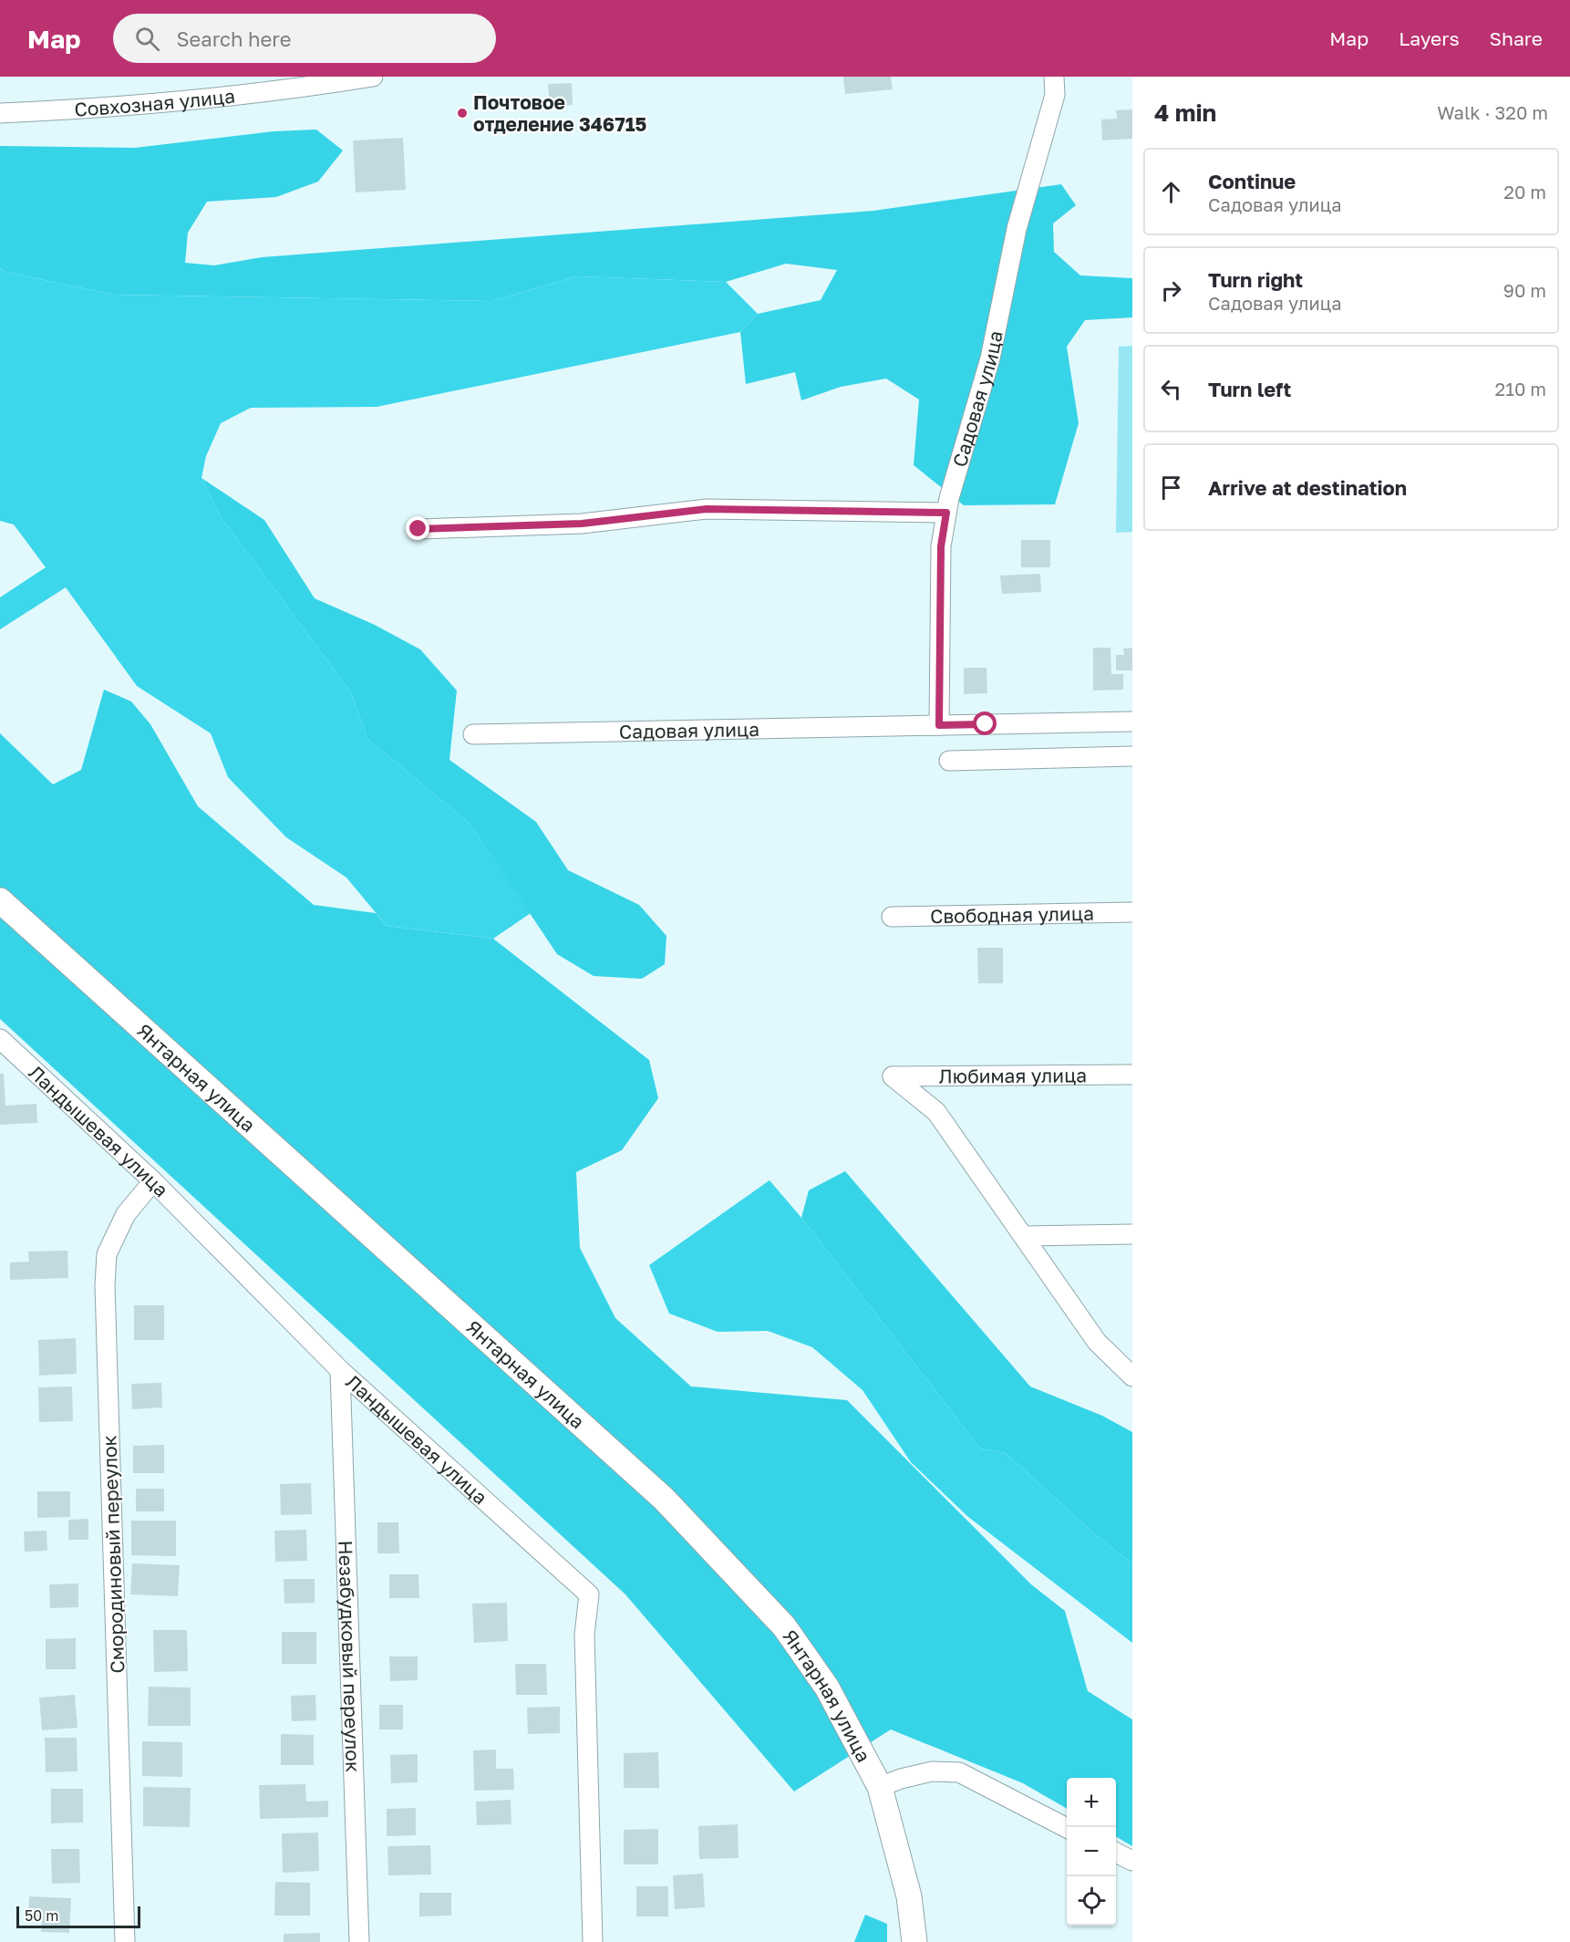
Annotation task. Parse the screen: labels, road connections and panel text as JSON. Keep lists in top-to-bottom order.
{
  "streets": {
    "street": [
      "Совхозная улица",
      "Садовая улица",
      "Свободная улица",
      "Любимая улица",
      "Янтарная улица",
      "Ландышевая улица",
      "Смородиновый переулок",
      "Незабудковый переулок"
    ]
  },
  "crossings": [
    ["Ландышевая улица", "Смородиновый переулок"],
    ["Ландышевая улица", "Незабудковый переулок"]
  ],
  "places": ["Почтовое отделение 346715"],
  "scale_bar": "50 m",
  "page": {
    "header": "Map",
    "search": "Search here",
    "nav": ["Map", "Layers", "Share"],
    "heading": ["4 min", "Walk · 320 m"],
    "list": [
      ["Continue", "Садовая улица", "20 m"],
      ["Turn right", "Садовая улица", "90 m"],
      ["Turn left", "210 m"],
      "Arrive at destination"
    ],
    "map_buttons": ["+", "−"],
    "scale": "50 m"
  }
}
